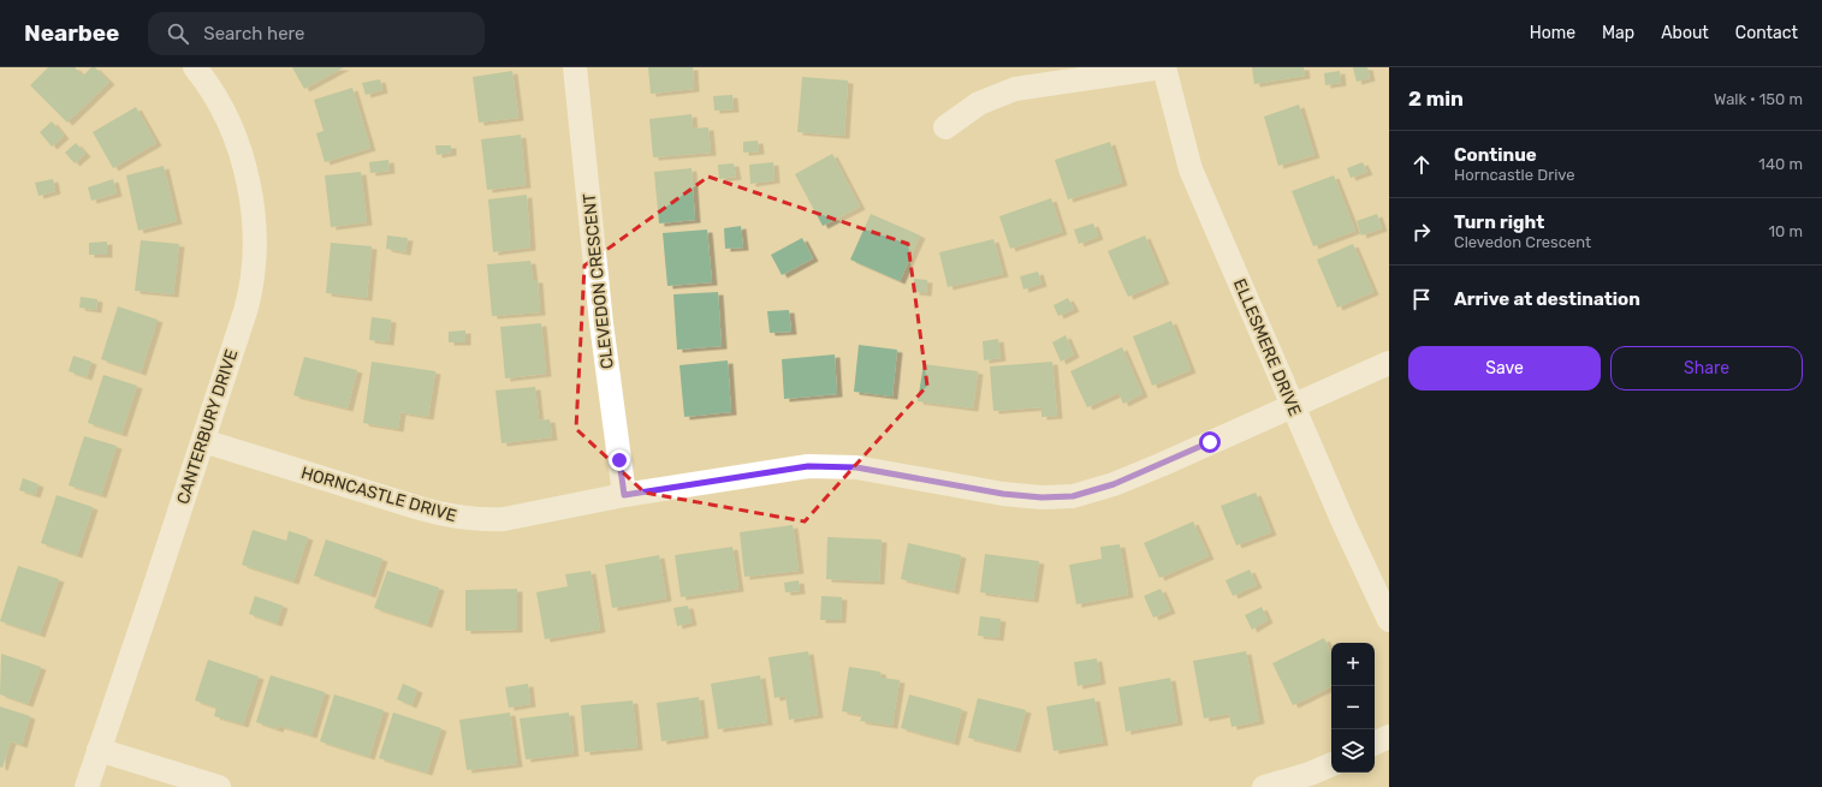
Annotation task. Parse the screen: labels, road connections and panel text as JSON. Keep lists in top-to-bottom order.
{
  "streets": {
    "street": [
      "CLEVEDON CRESCENT",
      "ELLESMERE DRIVE",
      "CANTERBURY DRIVE",
      "HORNCASTLE DRIVE"
    ]
  },
  "crossings": [
    ["CLEVEDON CRESCENT", "HORNCASTLE DRIVE"],
    ["ELLESMERE DRIVE", "HORNCASTLE DRIVE"],
    ["CANTERBURY DRIVE", "HORNCASTLE DRIVE"]
  ],
  "page": {
    "header": "Nearbee",
    "search": "Search here",
    "nav": [
      "Home",
      "Map",
      "About",
      "Contact"
    ],
    "heading": ["2 min", "Walk · 150 m"],
    "list": [
      ["Continue", "Horncastle Drive", "140 m"],
      ["Turn right", "Clevedon Crescent", "10 m"],
      "Arrive at destination"
    ],
    "buttons": ["Save", "Share"],
    "map_buttons": ["+", "−"]
  }
}
